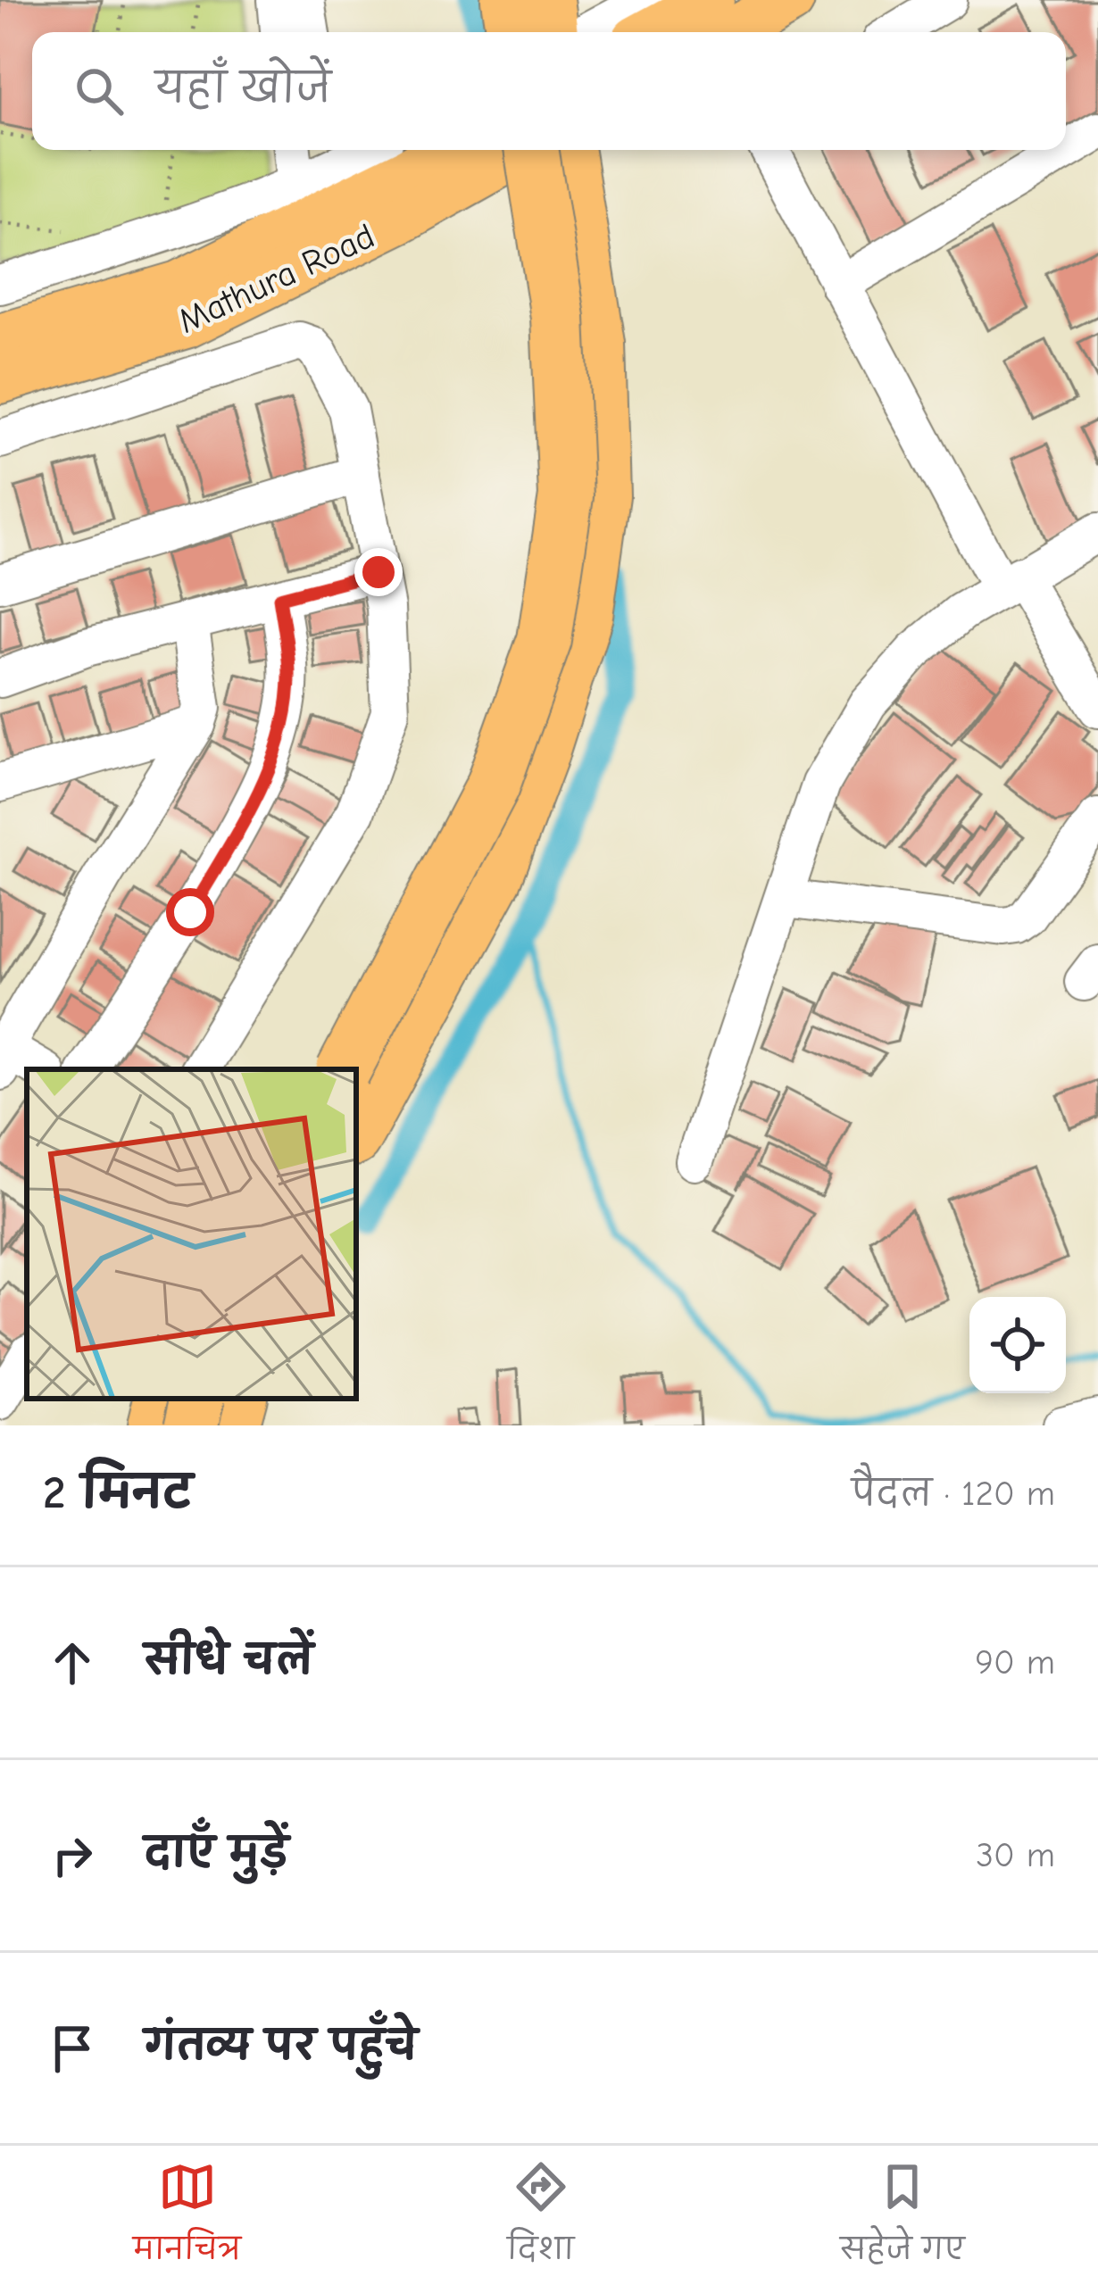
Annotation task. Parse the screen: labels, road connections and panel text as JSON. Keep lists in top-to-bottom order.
{
  "streets": {
    "main road": ["Mathura Road"]
  },
  "page": {
    "search": "यहाँ खोजें",
    "heading": ["2 मिनट", "पैदल · 120 m"],
    "list": [
      ["सीधे चलें", "90 m"],
      ["दाएँ मुड़ें", "30 m"],
      "गंतव्य पर पहुँचे"
    ],
    "nav": ["मानचित्र", "दिशा", "सहेजे गए"]
  }
}
